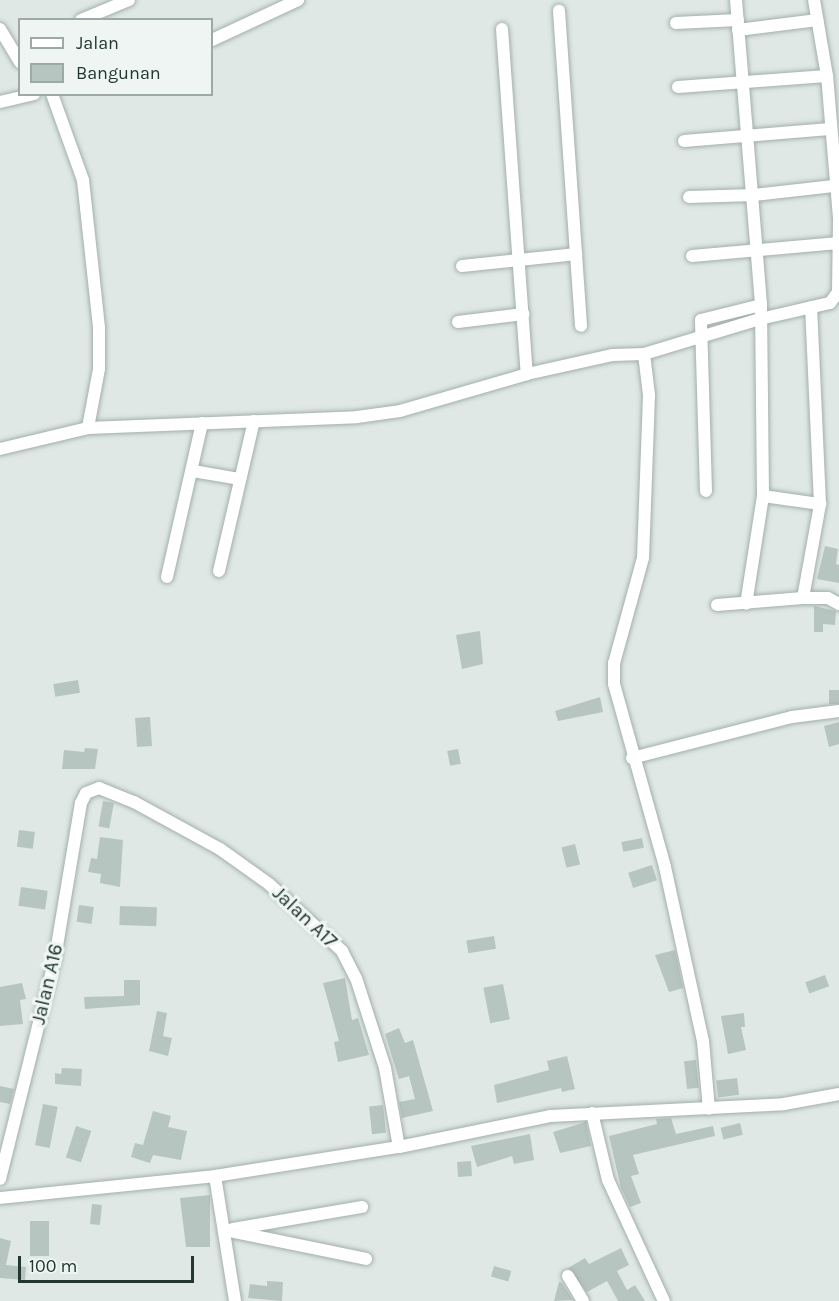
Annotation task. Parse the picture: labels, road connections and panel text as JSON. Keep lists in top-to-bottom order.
{
  "streets": {
    "street": ["Jalan A17", "Jalan A16"]
  },
  "crossings": [
    ["Jalan A17", "Jalan A16"]
  ],
  "legend": ["Jalan", "Bangunan"],
  "scale_bar": "100 m"
}
